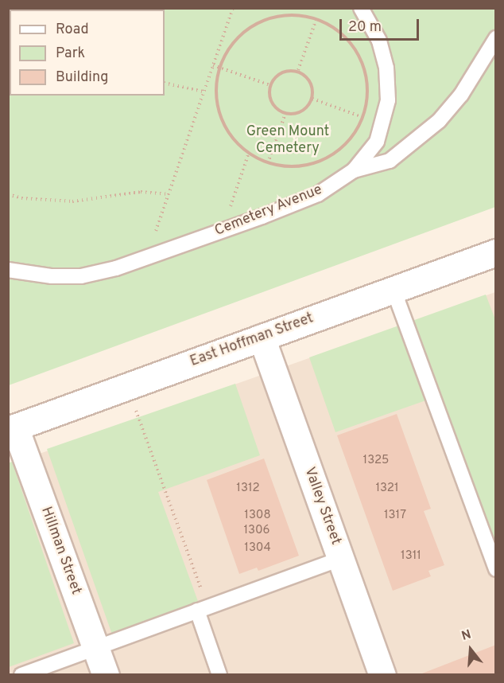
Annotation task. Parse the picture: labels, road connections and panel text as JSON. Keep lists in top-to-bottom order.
{
  "streets": {
    "street": ["East Hoffman Street", "Valley Street", "Hillman Street"],
    "lane": ["Cemetery Avenue"]
  },
  "crossings": [
    ["East Hoffman Street", "Valley Street"],
    ["East Hoffman Street", "Hillman Street"]
  ],
  "parks": ["Green Mount Cemetery"],
  "house_numbers": [
    "1325",
    "1312",
    "1321",
    "1308",
    "1317",
    "1306",
    "1304",
    "1311"
  ],
  "legend": ["Road", "Park", "Building"],
  "scale_bar": "20 m",
  "north": "top"
}
